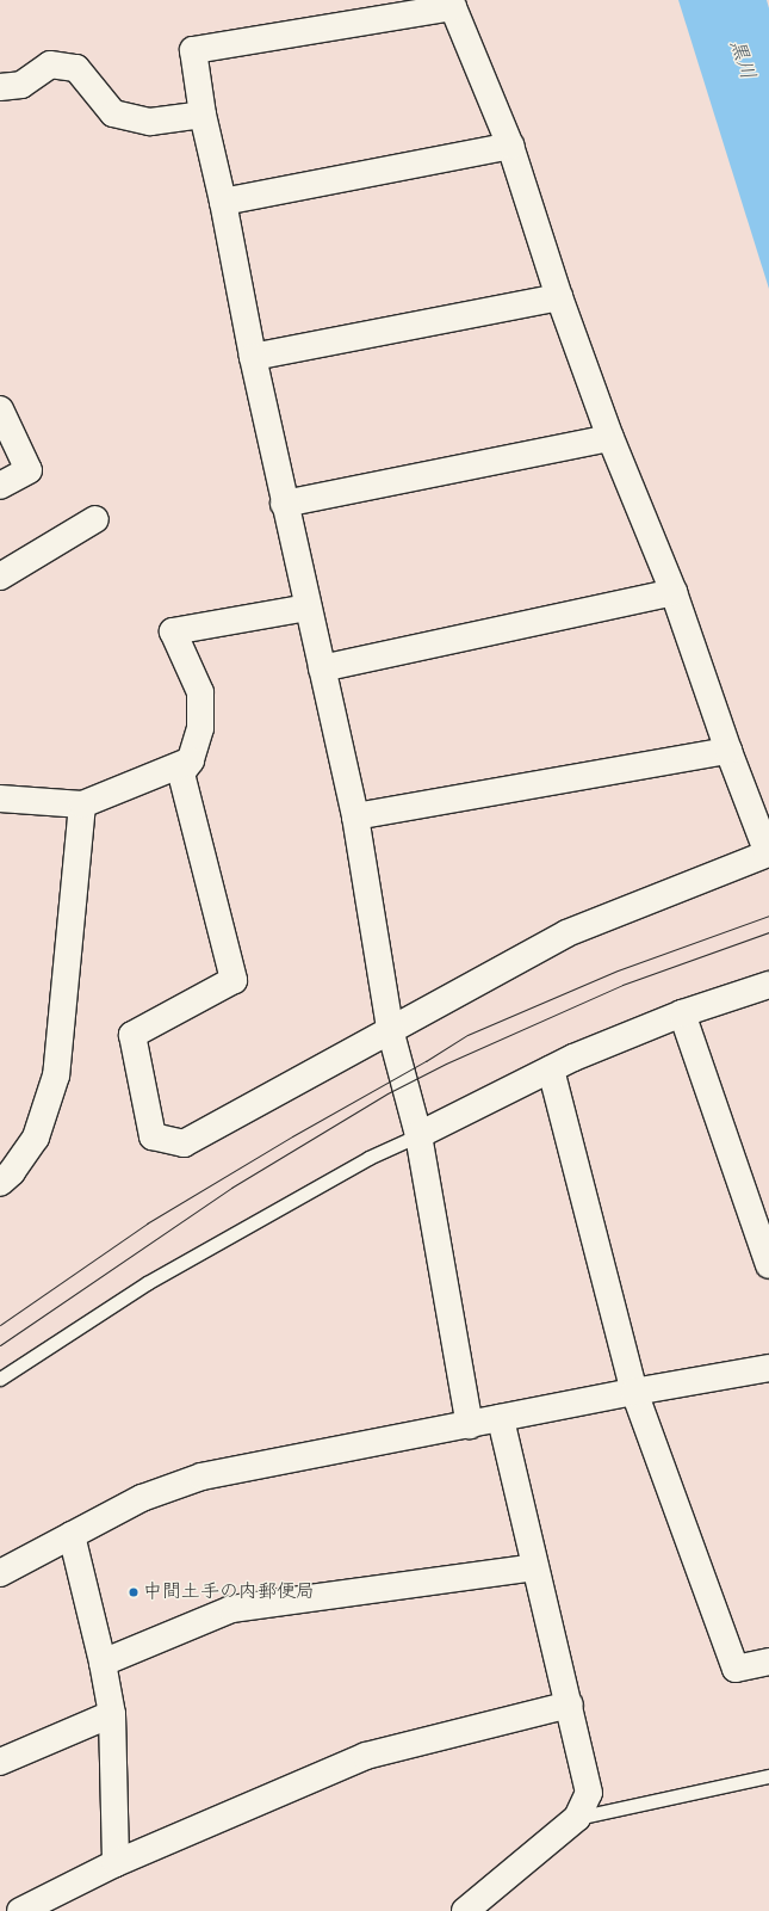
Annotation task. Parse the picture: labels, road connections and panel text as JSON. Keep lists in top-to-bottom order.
{
  "water": ["黒川"],
  "places": ["中間土手の内郵便局"]
}
